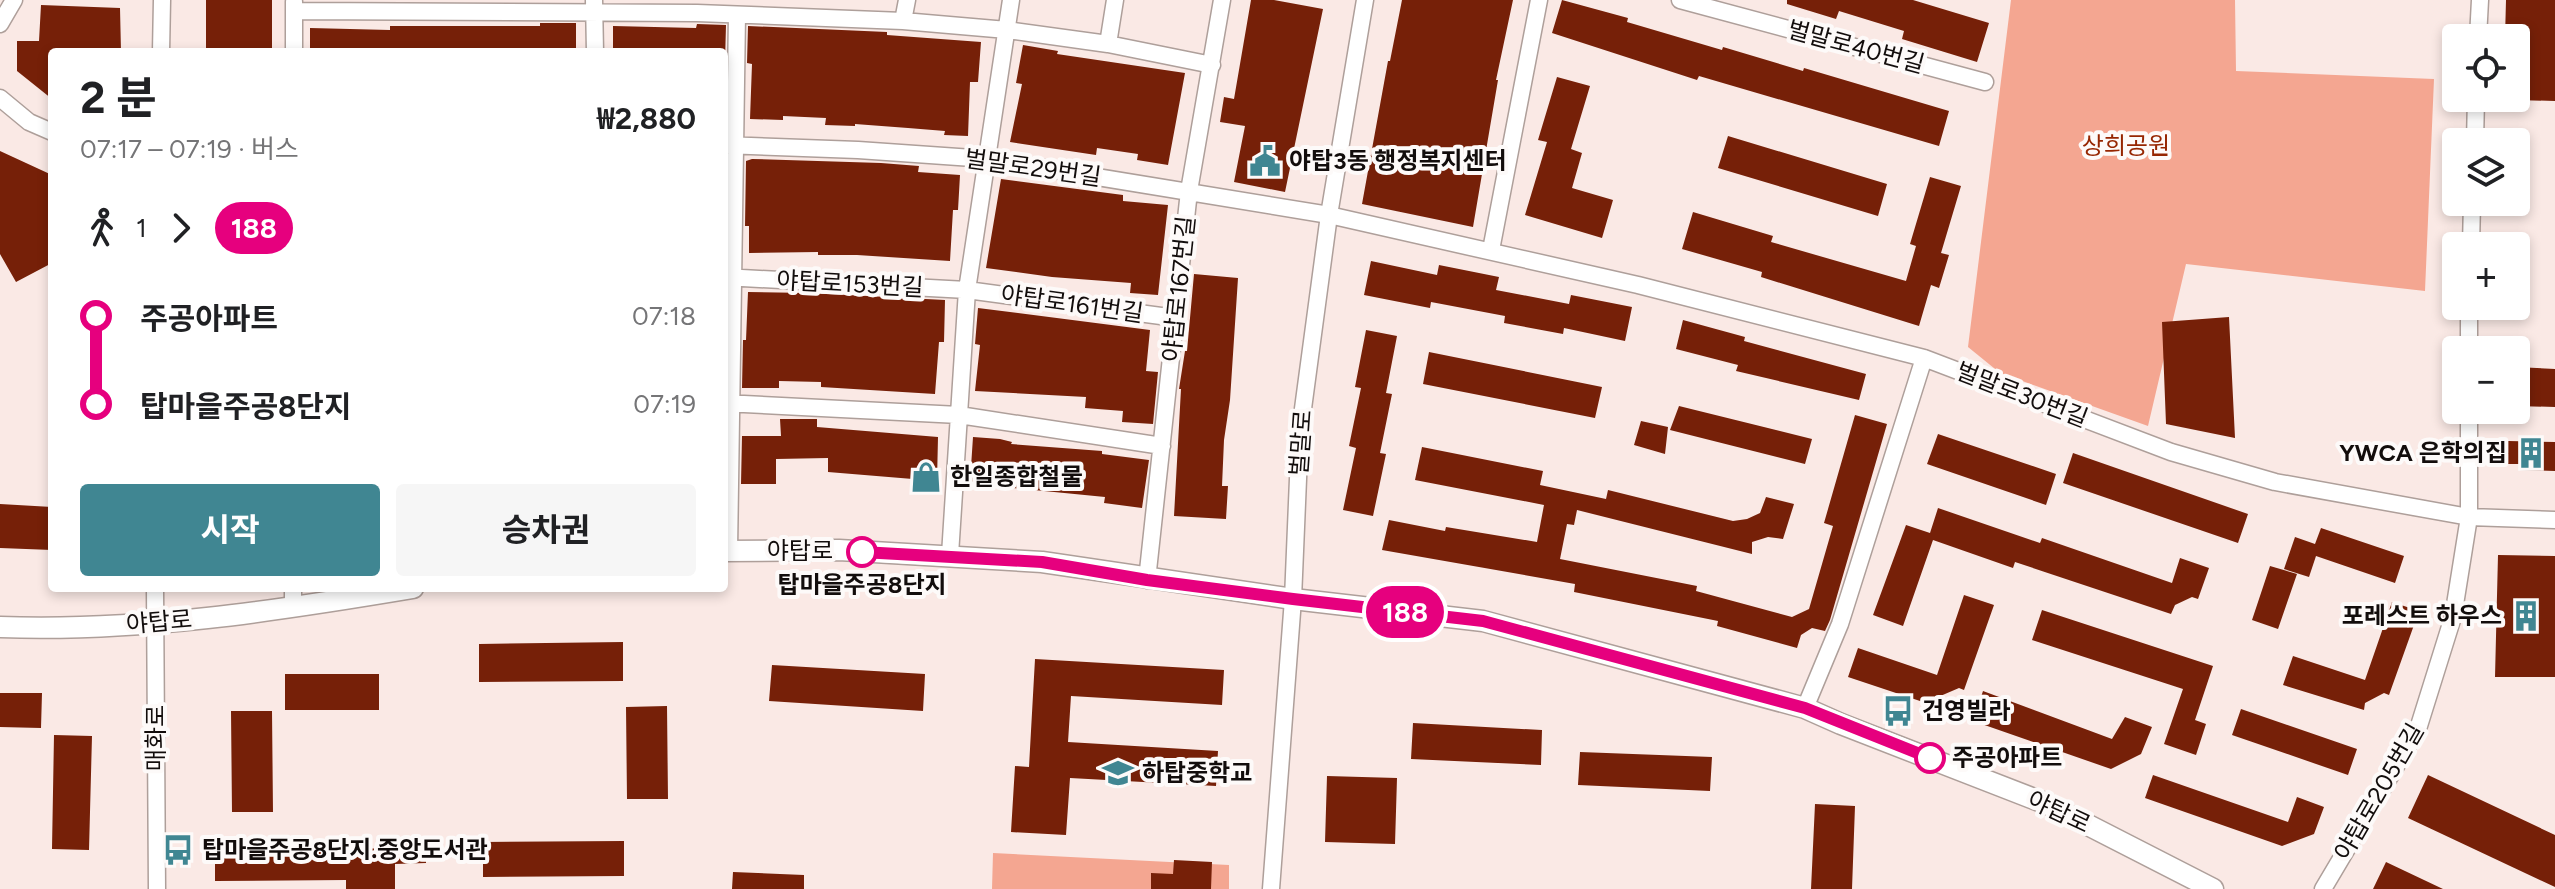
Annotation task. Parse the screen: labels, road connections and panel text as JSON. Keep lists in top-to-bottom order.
{
  "streets": {
    "street": [
      "벌말로40번길",
      "벌말로29번길",
      "야탑로153번길",
      "야탑로167번길",
      "야탑로161번길",
      "벌말로30번길",
      "벌말로",
      "야탑로",
      "매화로",
      "야탑로205번길"
    ]
  },
  "crossings": [
    ["벌말로29번길", "야탑로167번길"],
    ["벌말로29번길", "야탑로161번길"],
    ["벌말로29번길", "벌말로30번길"],
    ["벌말로29번길", "벌말로"],
    ["야탑로153번길", "야탑로161번길"],
    ["야탑로167번길", "야탑로161번길"],
    ["야탑로167번길", "야탑로"],
    ["야탑로161번길", "야탑로"],
    ["벌말로30번길", "벌말로"],
    ["벌말로30번길", "야탑로205번길"],
    ["벌말로", "야탑로"],
    ["야탑로", "매화로"]
  ],
  "parks": ["상희공원"],
  "places": {
    "public building": ["야탑3동 행정복지센터"],
    "building": ["YWCA 은학의집", "포레스트 하우스"],
    "shop": ["한일종합철물"],
    "other": ["탑마을주공8단지", "주공아파트"],
    "bus stop": ["건영빌라", "탑마을주공8단지.중앙도서관"],
    "school or university": ["하탑중학교"]
  },
  "lines": ["bus line 188"],
  "page": {
    "on_map": "188",
    "map_buttons": ["+", "−"],
    "heading": ["2 분", "07:17 – 07:19 · 버스", "₩2,880"],
    "legs": ["1", "188"],
    "list": [
      {
        "name": "주공아파트",
        "value": "07:18"
      },
      {
        "name": "탑마을주공8단지",
        "value": "07:19"
      }
    ],
    "buttons": ["시작", "승차권"]
  }
}
